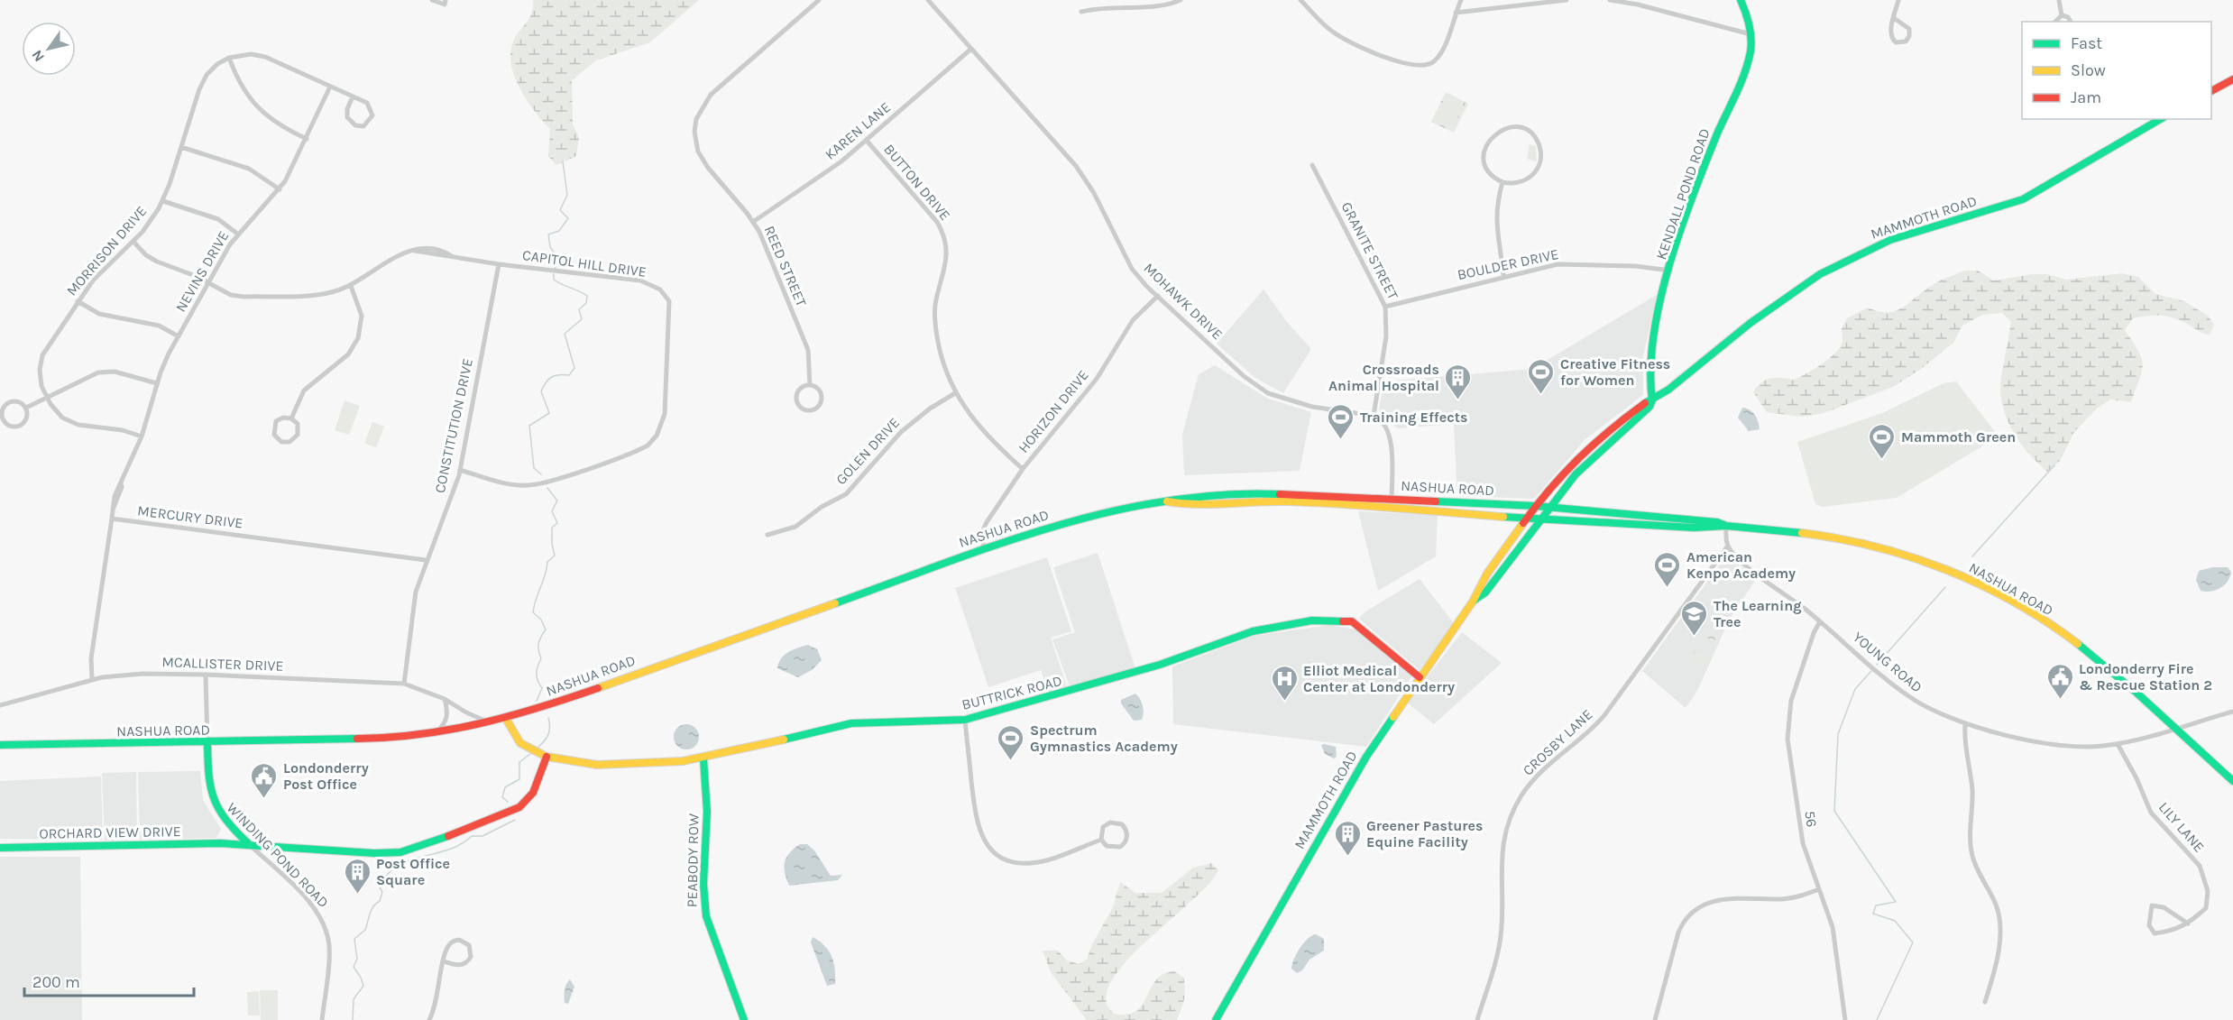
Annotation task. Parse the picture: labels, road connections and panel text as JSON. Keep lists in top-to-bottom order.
{
  "streets": {
    "main road": [
      "KENDALL POND ROAD",
      "MAMMOTH ROAD",
      "NASHUA ROAD",
      "BUTTRICK ROAD",
      "ORCHARD VIEW DRIVE",
      "WINDING POND ROAD",
      "PEABODY ROW"
    ],
    "street": [
      "KAREN LANE",
      "BUTTON DRIVE",
      "MORRISON DRIVE",
      "GRANITE STREET",
      "CAPITOL HILL DRIVE",
      "BOULDER DRIVE",
      "REED STREET",
      "NEVINS DRIVE",
      "MOHAWK DRIVE",
      "HORIZON DRIVE",
      "CONSTITUTION DRIVE",
      "GOLEN DRIVE",
      "MERCURY DRIVE",
      "YOUNG ROAD",
      "MCALLISTER DRIVE",
      "CROSBY LANE",
      "56",
      "LILY LANE"
    ]
  },
  "crossings": [
    ["KAREN LANE", "BUTTON DRIVE"],
    ["KAREN LANE", "REED STREET"],
    ["KAREN LANE", "MOHAWK DRIVE"],
    ["BUTTON DRIVE", "HORIZON DRIVE"],
    ["BUTTON DRIVE", "GOLEN DRIVE"],
    ["KENDALL POND ROAD", "MAMMOTH ROAD"],
    ["KENDALL POND ROAD", "BOULDER DRIVE"],
    ["MAMMOTH ROAD", "NASHUA ROAD"],
    ["MAMMOTH ROAD", "BUTTRICK ROAD"],
    ["MORRISON DRIVE", "NEVINS DRIVE"],
    ["GRANITE STREET", "BOULDER DRIVE"],
    ["GRANITE STREET", "MOHAWK DRIVE"],
    ["CAPITOL HILL DRIVE", "CONSTITUTION DRIVE"],
    ["NEVINS DRIVE", "MERCURY DRIVE"],
    ["MOHAWK DRIVE", "HORIZON DRIVE"],
    ["HORIZON DRIVE", "NASHUA ROAD"],
    ["CONSTITUTION DRIVE", "MERCURY DRIVE"],
    ["CONSTITUTION DRIVE", "MCALLISTER DRIVE"],
    ["NASHUA ROAD", "YOUNG ROAD"],
    ["NASHUA ROAD", "MCALLISTER DRIVE"],
    ["NASHUA ROAD", "BUTTRICK ROAD"],
    ["NASHUA ROAD", "WINDING POND ROAD"],
    ["YOUNG ROAD", "CROSBY LANE"],
    ["YOUNG ROAD", "56"],
    ["YOUNG ROAD", "LILY LANE"],
    ["MCALLISTER DRIVE", "WINDING POND ROAD"],
    ["BUTTRICK ROAD", "ORCHARD VIEW DRIVE"],
    ["BUTTRICK ROAD", "PEABODY ROW"],
    ["ORCHARD VIEW DRIVE", "WINDING POND ROAD"]
  ],
  "places": {
    "sports": [
      "Creative Fitness for Women",
      "Training Effects",
      "Mammoth Green",
      "American Kenpo Academy",
      "Spectrum Gymnastics Academy"
    ],
    "building": ["Crossroads Animal Hospital", "Greener Pastures Equine Facility", "Post Office Square"],
    "school or university": ["The Learning Tree"],
    "public building": ["Londonderry Fire & Rescue Station 2", "Londonderry Post Office"],
    "hospital": ["Elliot Medical Center at Londonderry"]
  },
  "legend": ["Fast", "Slow", "Jam"],
  "scale_bar": "200 m",
  "north": "bottom left"
}
